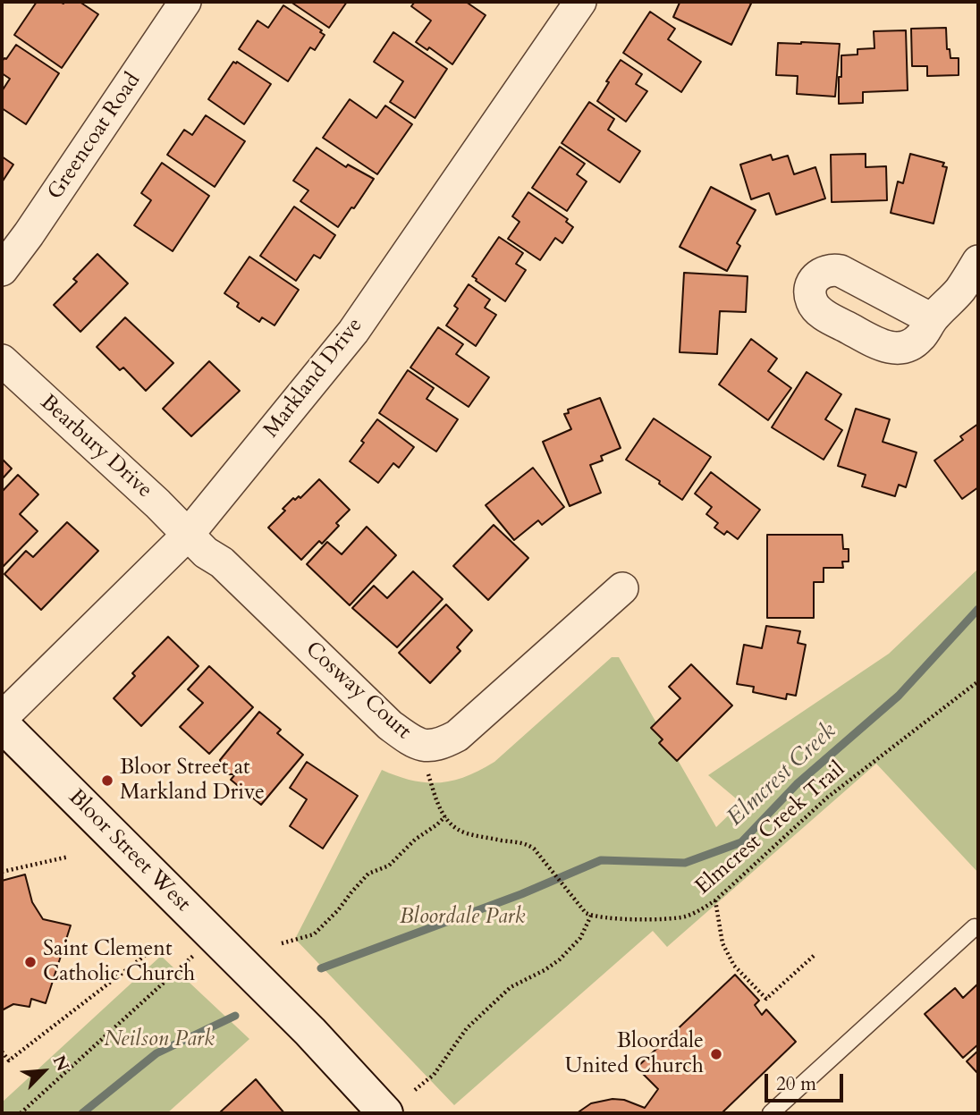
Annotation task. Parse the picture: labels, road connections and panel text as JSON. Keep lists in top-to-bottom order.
{
  "streets": {
    "main road": ["Bloor Street West"],
    "street": [
      "Greencoat Road",
      "Markland Drive",
      "Bearbury Drive",
      "Cosway Court"
    ],
    "path": ["Elmcrest Creek Trail"]
  },
  "crossings": [
    ["Markland Drive", "Bearbury Drive"],
    ["Markland Drive", "Cosway Court"],
    ["Bearbury Drive", "Cosway Court"]
  ],
  "water": ["Elmcrest Creek"],
  "parks": ["Bloordale Park", "Neilson Park"],
  "places": ["Bloor Street at Markland Drive", "Saint Clement Catholic Church", "Bloordale United Church"],
  "scale_bar": "20 m",
  "north": "top right"
}
